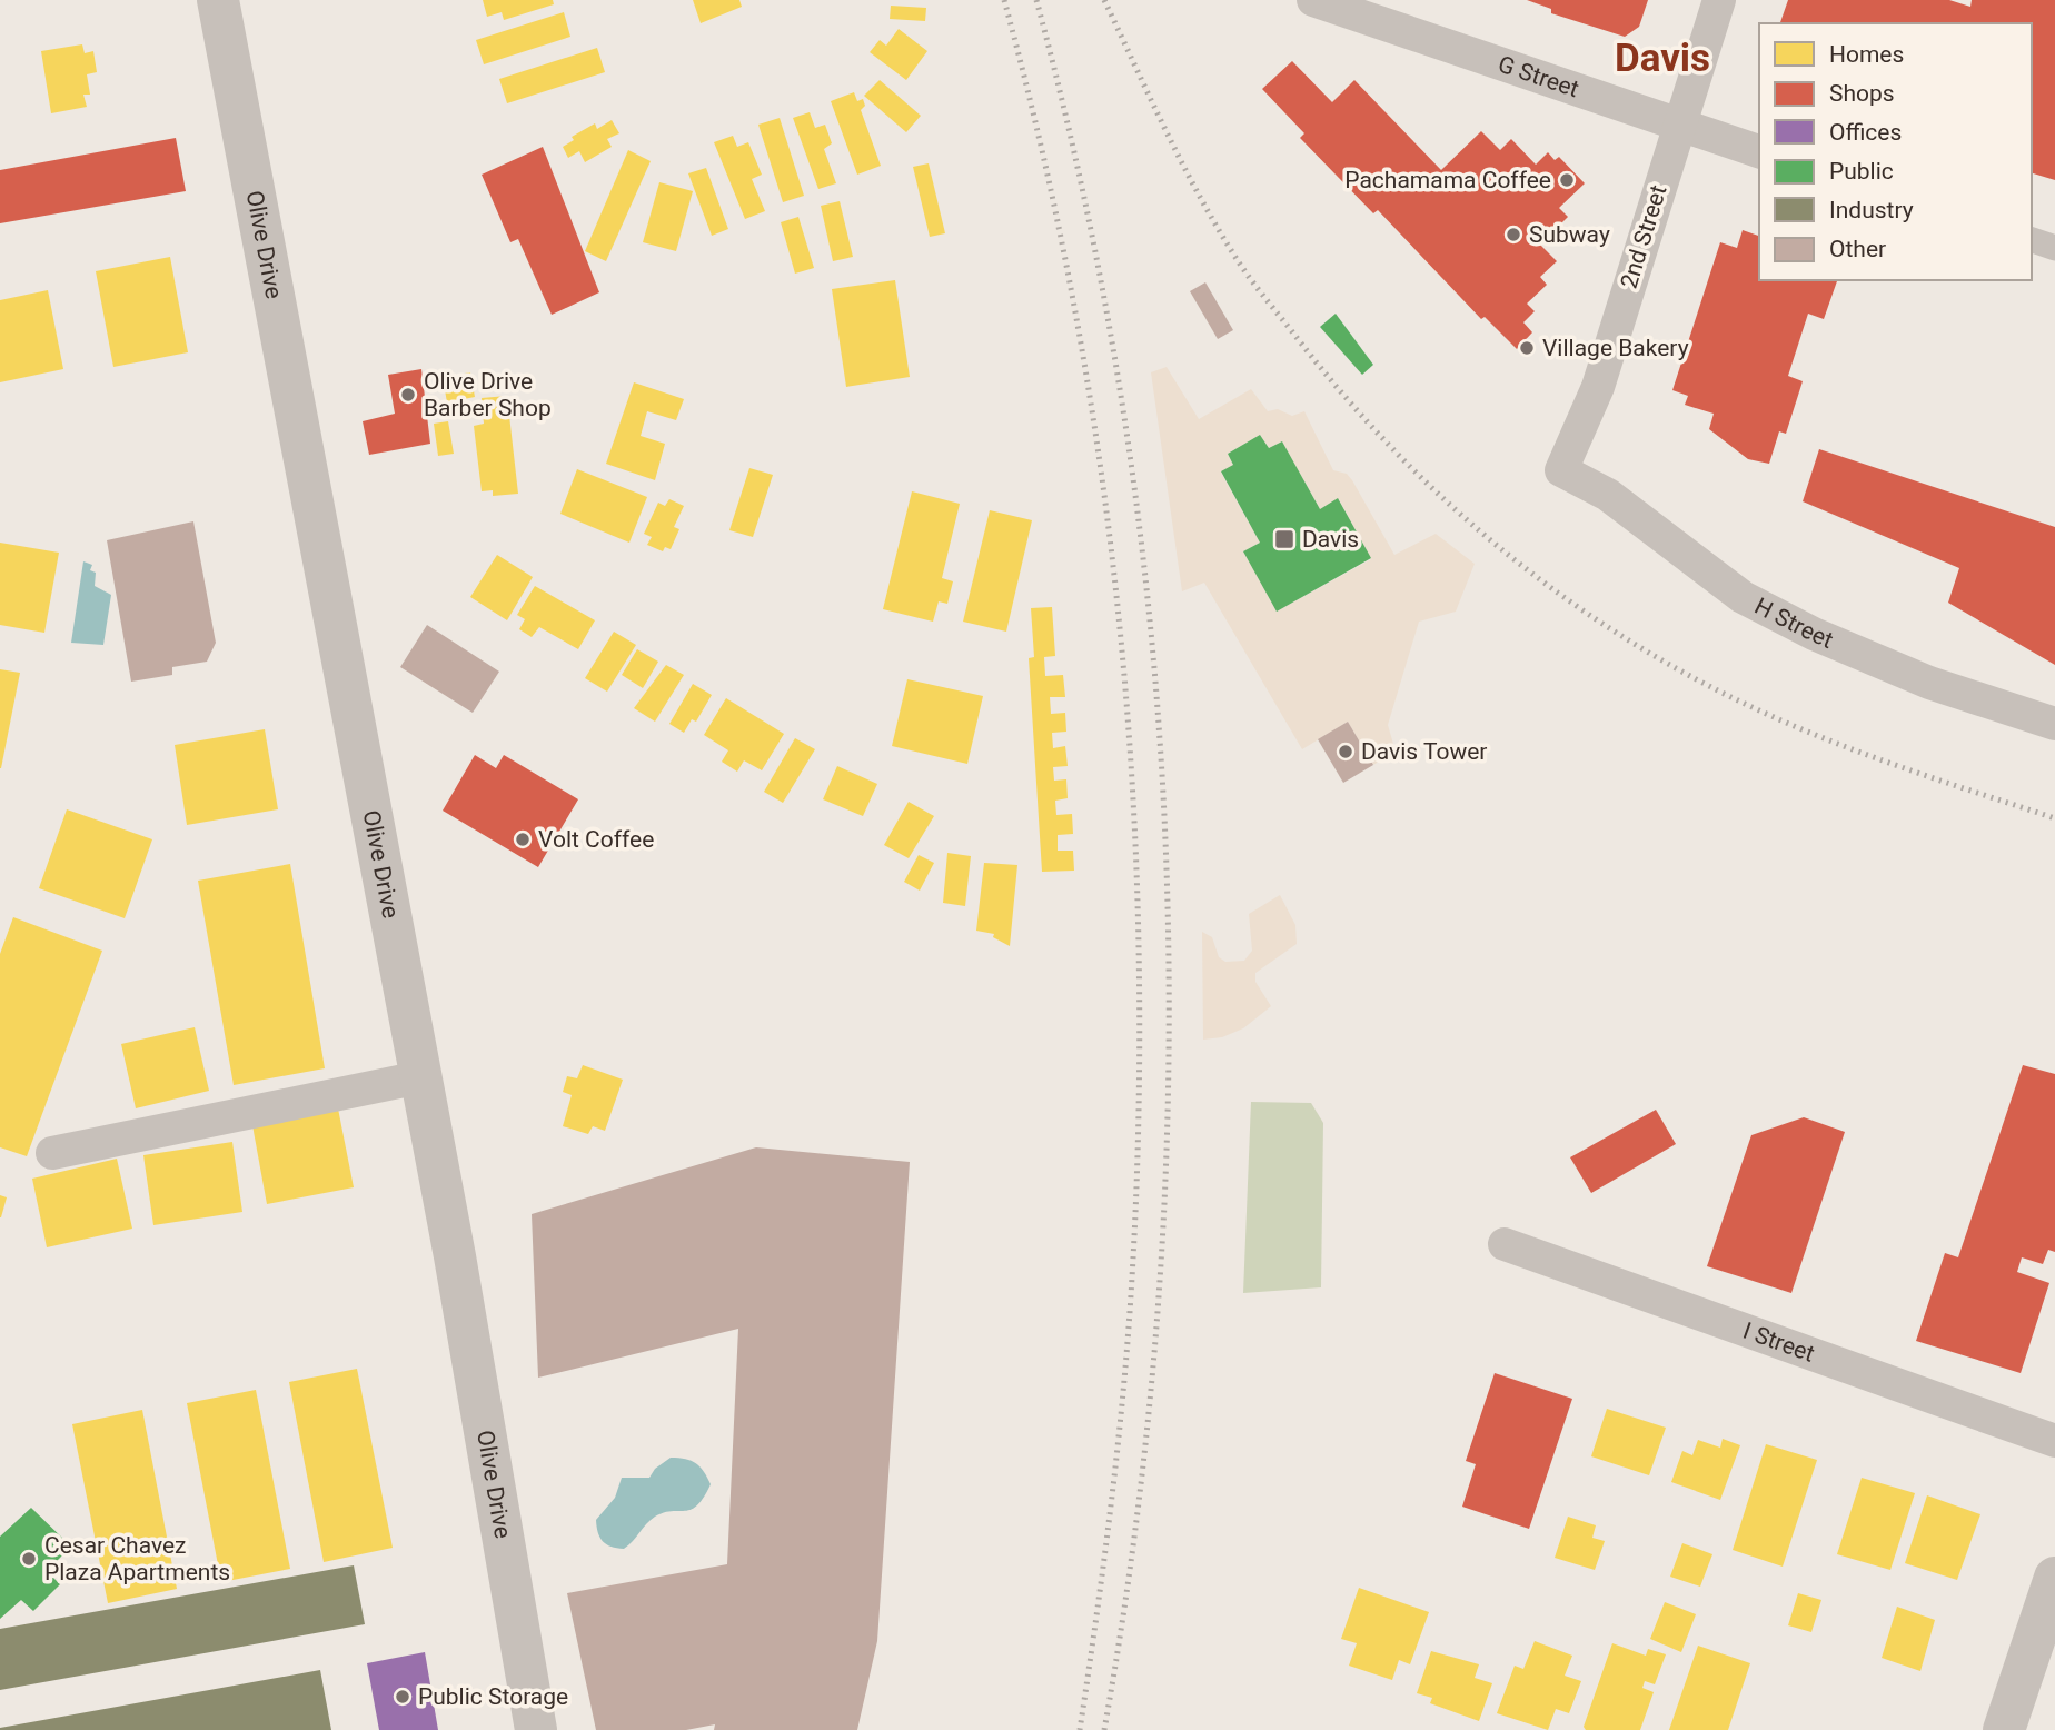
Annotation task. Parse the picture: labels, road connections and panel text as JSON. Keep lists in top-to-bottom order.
{
  "streets": {
    "street": [
      "G Street",
      "2nd Street",
      "Olive Drive",
      "H Street",
      "I Street"
    ]
  },
  "crossings": [
    ["G Street", "2nd Street"],
    ["2nd Street", "H Street"]
  ],
  "districts": ["Davis"],
  "places": {
    "other": [
      "Pachamama Coffee",
      "Subway",
      "Village Bakery",
      "Olive Drive Barber Shop",
      "Davis Tower",
      "Volt Coffee",
      "Cesar Chavez Plaza Apartments",
      "Public Storage"
    ],
    "transit": ["Davis"]
  },
  "legend": [
    "Homes",
    "Shops",
    "Offices",
    "Public",
    "Industry",
    "Other"
  ]
}
